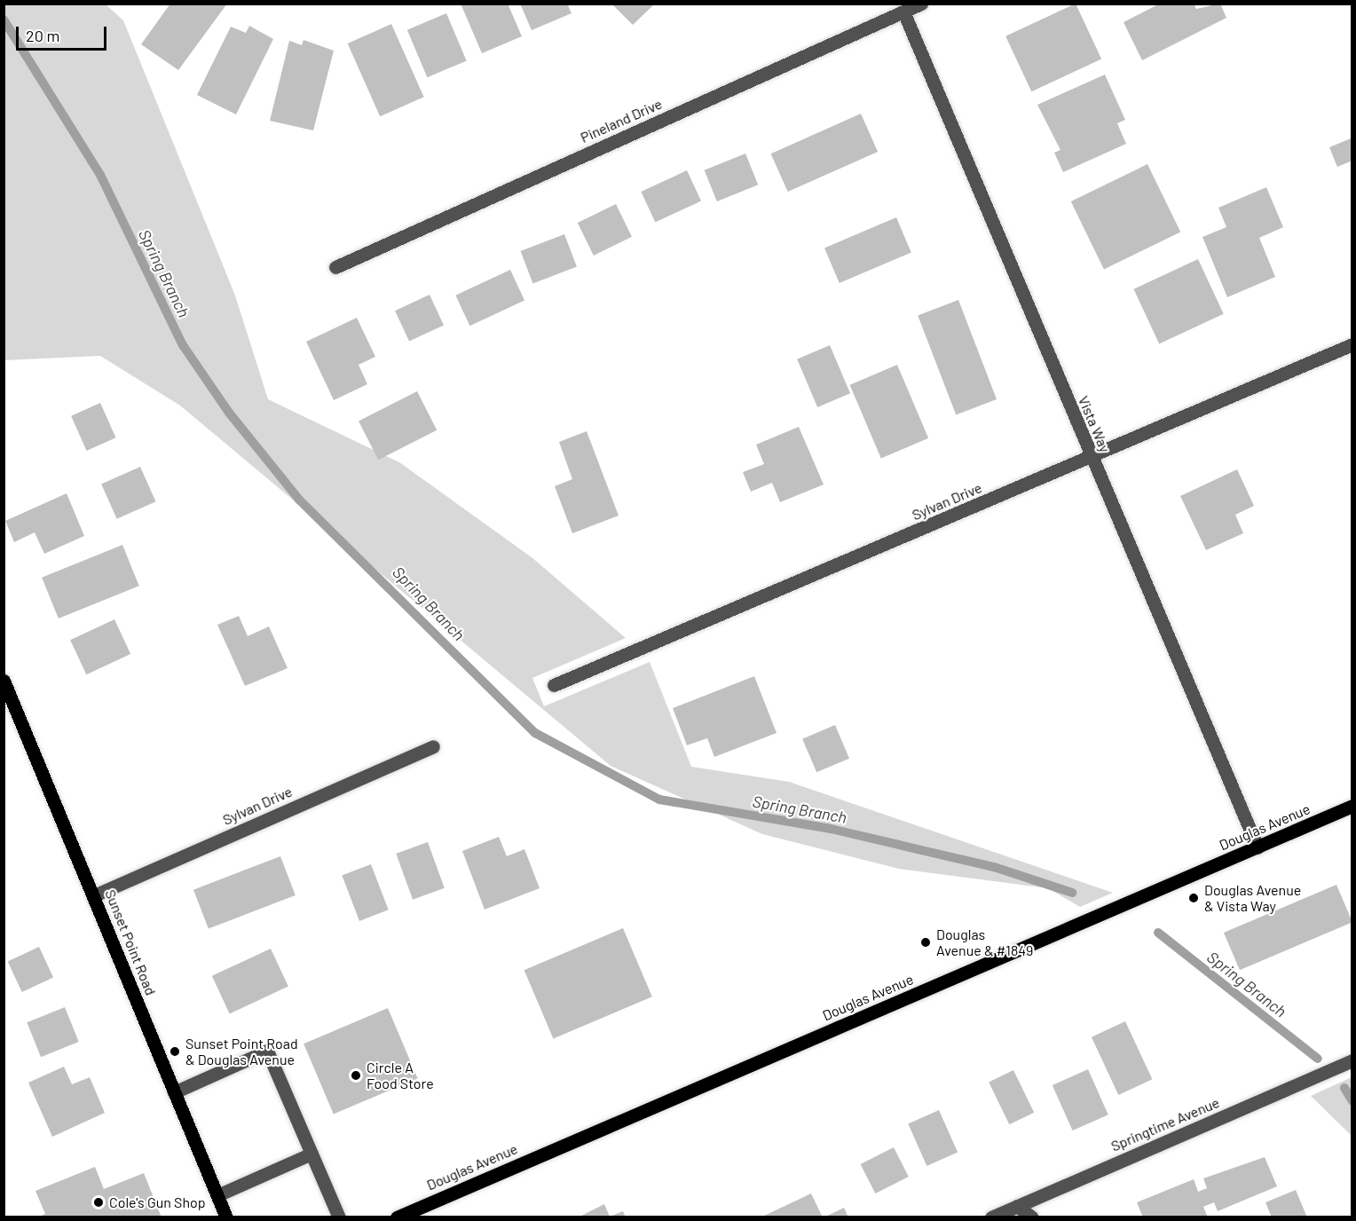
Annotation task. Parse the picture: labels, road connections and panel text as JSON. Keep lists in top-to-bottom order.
{
  "streets": {
    "main road": ["Douglas Avenue", "Sunset Point Road"],
    "street": [
      "Pineland Drive",
      "Vista Way",
      "Sylvan Drive",
      "Springtime Avenue"
    ]
  },
  "crossings": [
    ["Pineland Drive", "Vista Way"],
    ["Vista Way", "Sylvan Drive"],
    ["Vista Way", "Douglas Avenue"],
    ["Sylvan Drive", "Sunset Point Road"]
  ],
  "water": ["Spring Branch"],
  "places": [
    "Douglas Avenue & Vista Way",
    "Douglas Avenue & #1849",
    "Sunset Point Road & Douglas Avenue",
    "Circle A Food Store",
    "Cole's Gun Shop"
  ],
  "scale_bar": "20 m"
}
